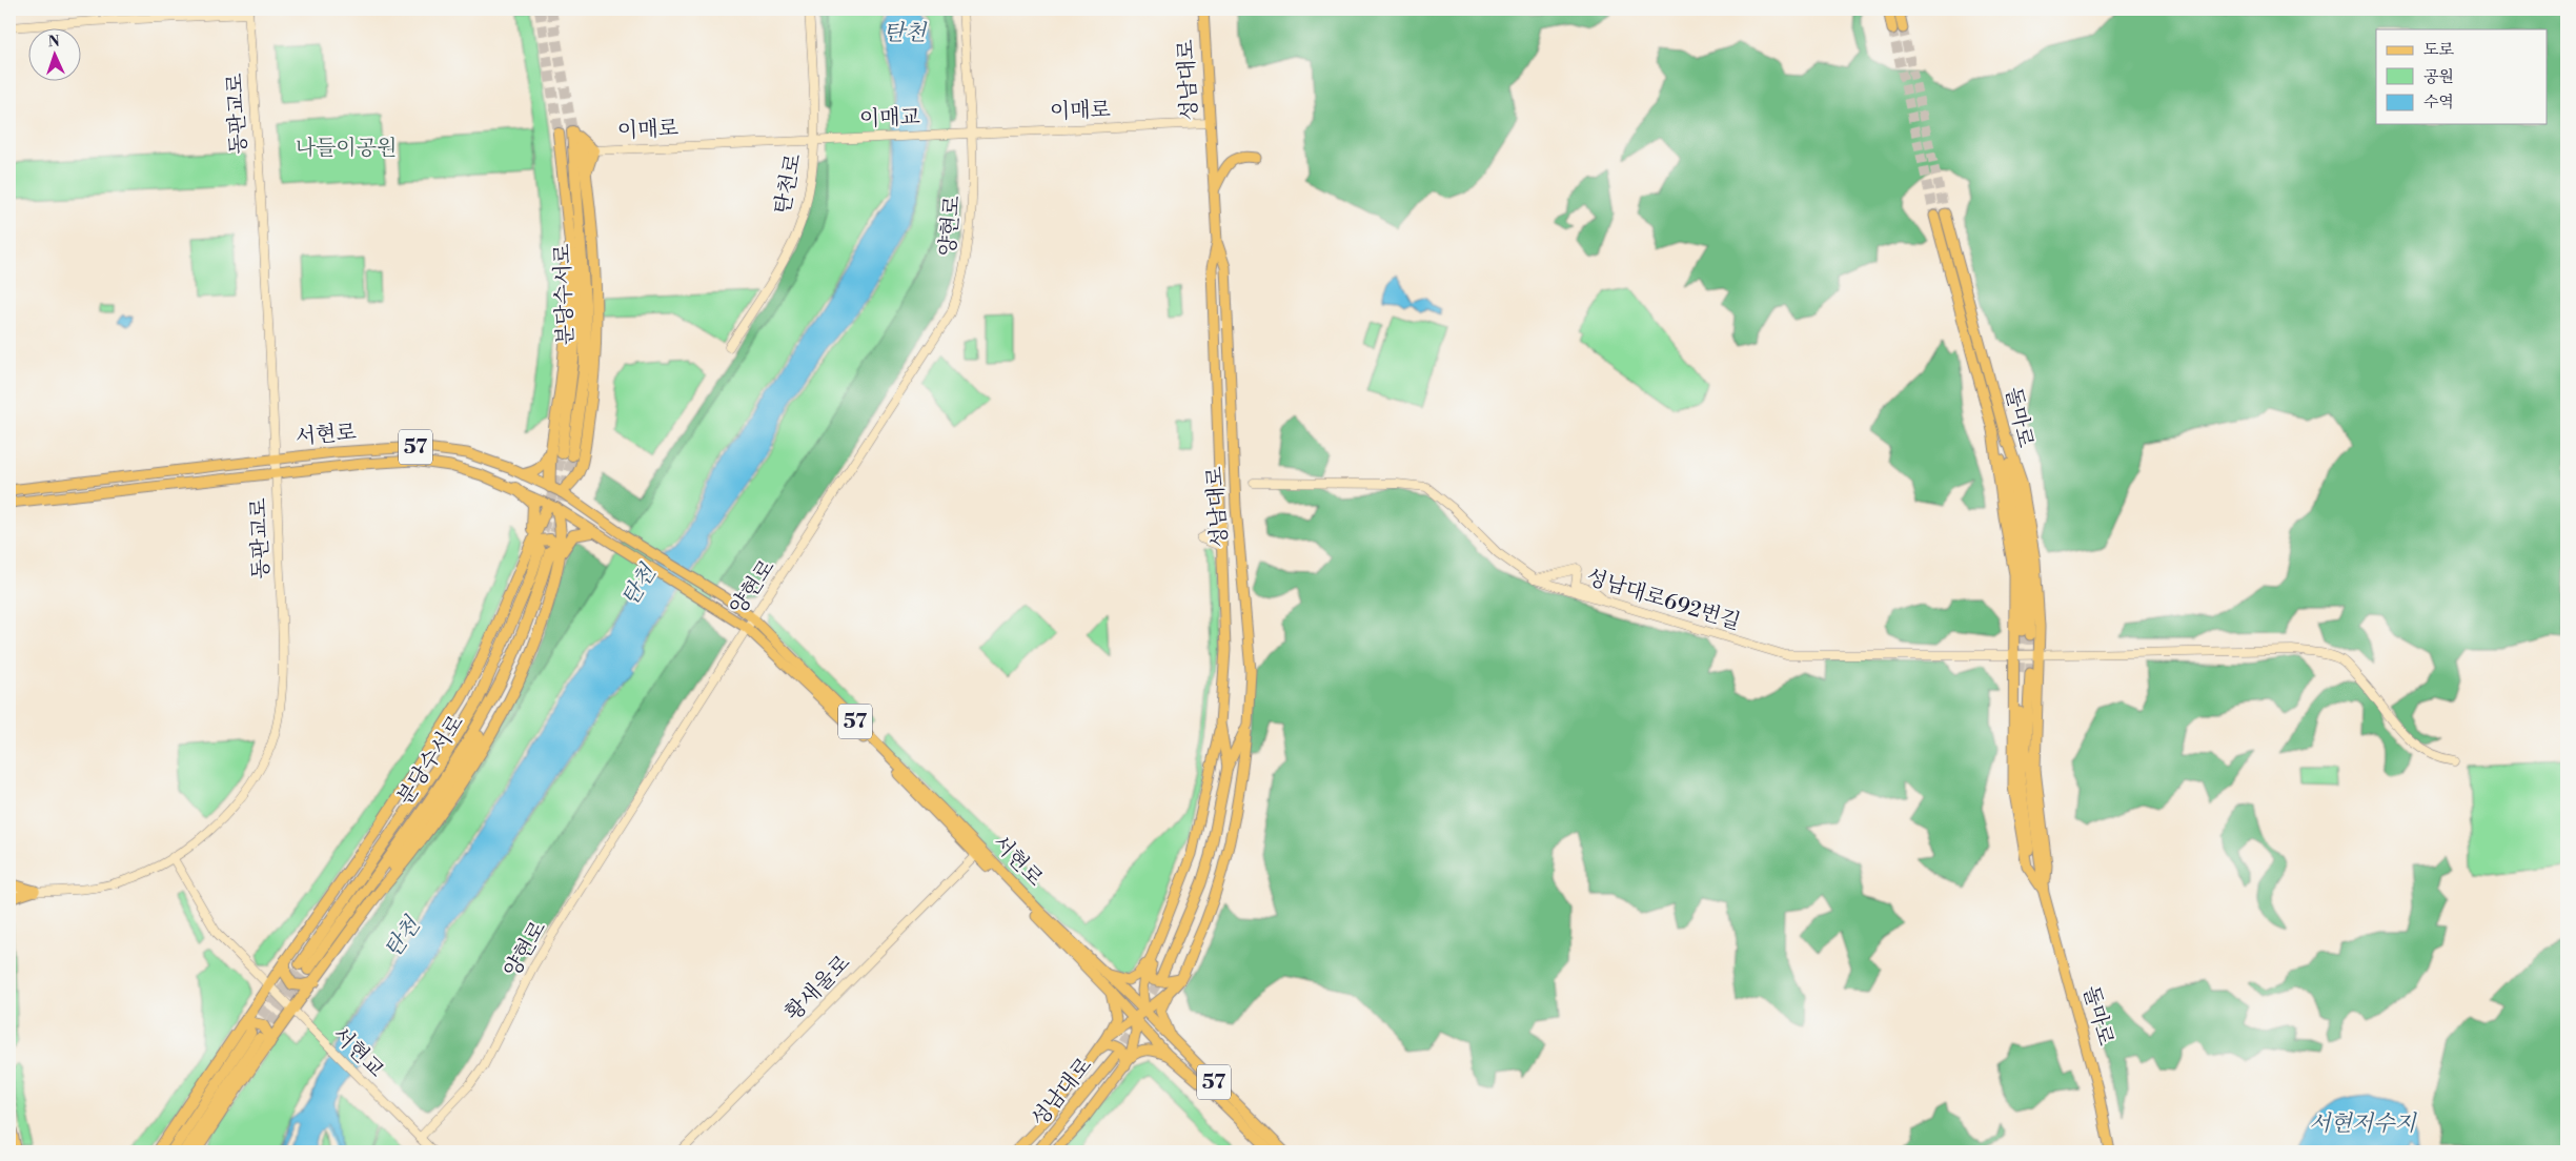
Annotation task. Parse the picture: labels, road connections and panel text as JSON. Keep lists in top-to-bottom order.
{
  "streets": {
    "highway": ["분당수서로"],
    "main road": [
      "성남대로",
      "이매로",
      "동판교로",
      "이매교",
      "탄천로",
      "양현로",
      "돌마로",
      "서현로",
      "57",
      "성남대로692번길",
      "황새울로",
      "서현교"
    ]
  },
  "crossings": [
    ["성남대로", "이매로"],
    ["이매로", "이매교"],
    ["이매로", "탄천로"],
    ["이매로", "양현로"],
    ["동판교로", "서현로"],
    ["동판교로", "서현교"],
    ["양현로", "서현로"],
    ["양현로", "서현교"],
    ["서현로", "황새울로"]
  ],
  "water": ["탄천", "서현저수지"],
  "parks": ["나들이공원"],
  "legend": ["도로", "공원", "수역"],
  "north": "top"
}
